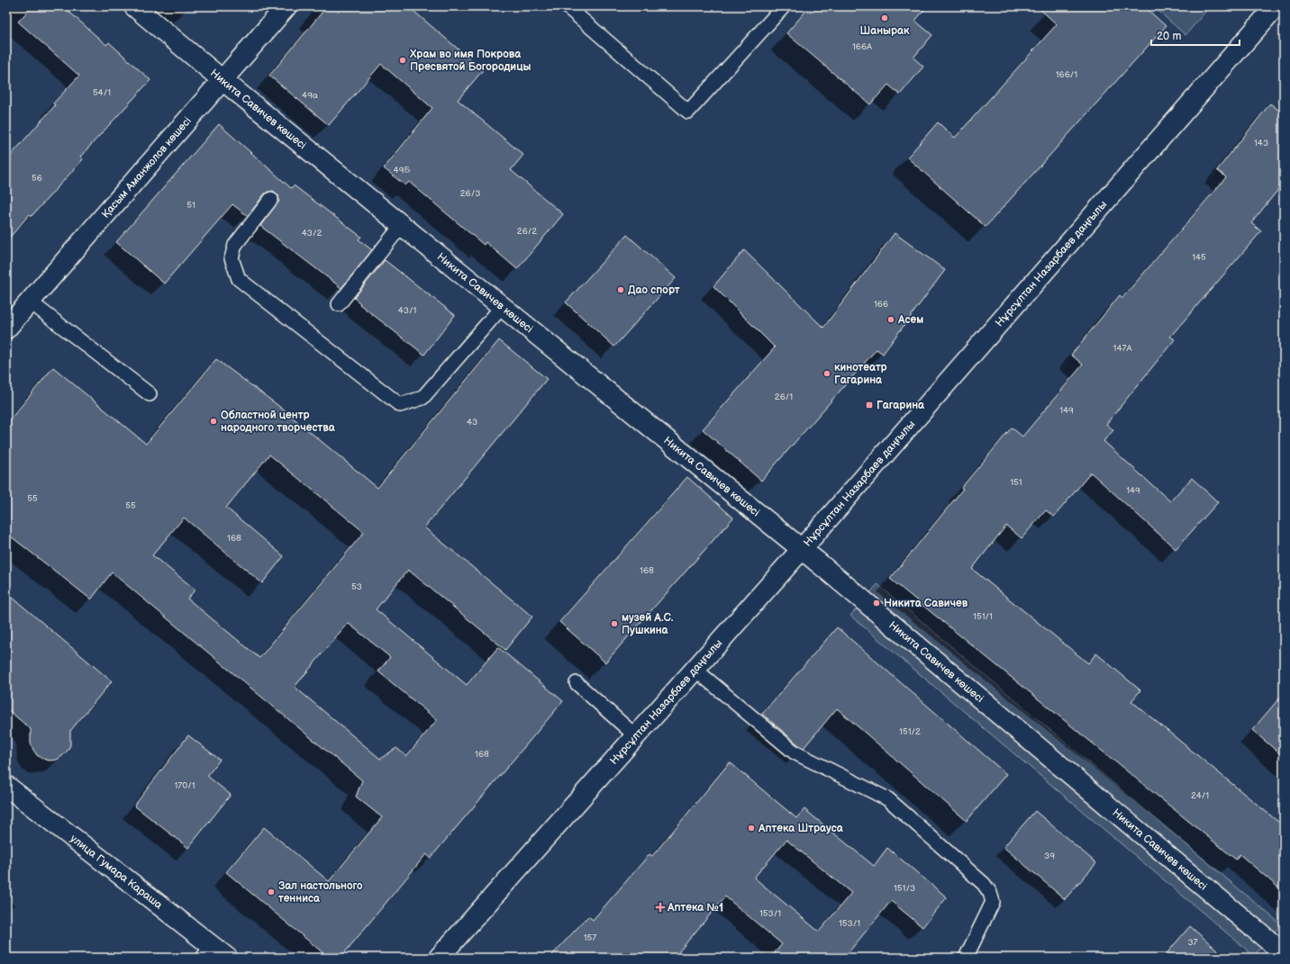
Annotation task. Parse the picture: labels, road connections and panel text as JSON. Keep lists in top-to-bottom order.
{
  "streets": {
    "street": [
      "Никита Савичев көшесі",
      "Қасым Аманжолов көшесі",
      "Нұрсұлтан Назарбаев даңғылы",
      "улица Гумара Караша"
    ]
  },
  "crossings": [
    ["Никита Савичев көшесі", "Қасым Аманжолов көшесі"],
    ["Никита Савичев көшесі", "Нұрсұлтан Назарбаев даңғылы"]
  ],
  "places": {
    "other": [
      "Шанырак",
      "Храм во имя Покрова Пресвятой Богородицы",
      "Дао спорт",
      "Асем",
      "кинотеатр Гагарина",
      "Областной центр народного творчества",
      "Никита Савичев",
      "музей А.С. Пушкина",
      "Аптека Штрауса",
      "Зал настольного тенниса"
    ],
    "transit": ["Гагарина"],
    "health": ["Аптека №1"]
  },
  "house_numbers": [
    "166А",
    "166/1",
    "54/1",
    "49а",
    "143",
    "49Б",
    "56",
    "26/3",
    "51",
    "26/2",
    "43/2",
    "145",
    "166",
    "43/1",
    "147А",
    "26/1",
    "149",
    "43",
    "151",
    "149",
    "55",
    "55",
    "168",
    "168",
    "53",
    "151/1",
    "151/2",
    "168",
    "170/1",
    "24/1",
    "39",
    "151/3",
    "153/1",
    "153/1",
    "157",
    "37"
  ],
  "scale_bar": "20 m"
}
